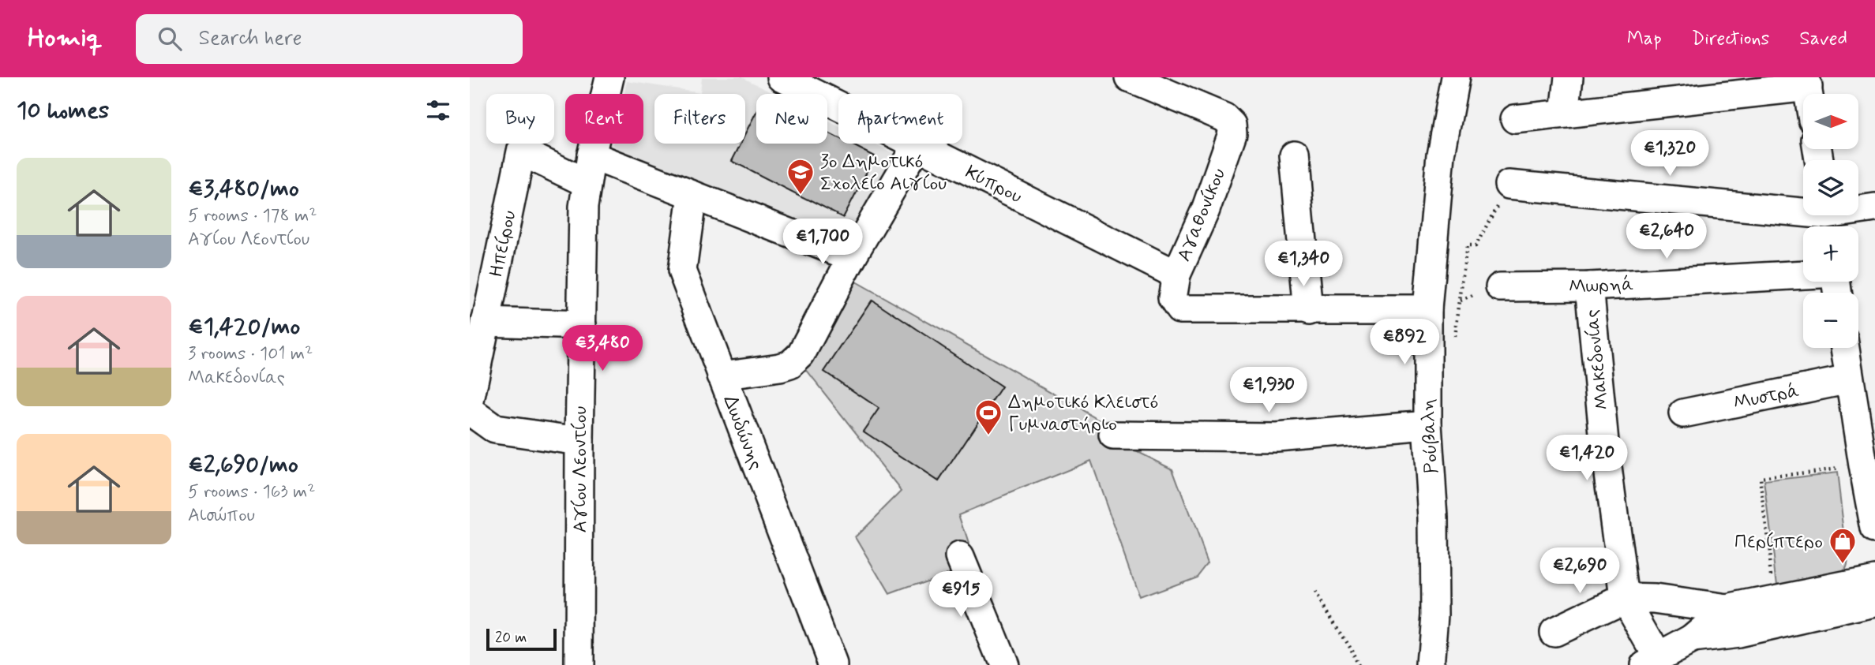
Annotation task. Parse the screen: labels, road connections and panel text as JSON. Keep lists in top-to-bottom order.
{
  "streets": {
    "street": [
      "Κύπρου",
      "Αγαθονίκου",
      "Ηπείρου",
      "Μωρηά",
      "Μακεδονίας",
      "Μυστρά",
      "Δωδώνης",
      "Ρούβαλη",
      "Αγίου Λεοντίου"
    ]
  },
  "crossings": [
    ["Κύπρου", "Αγαθονίκου"],
    ["Ηπείρου", "Αγίου Λεοντίου"],
    ["Μωρηά", "Μακεδονίας"]
  ],
  "places": {
    "school or university": ["3ο Δημοτικό Σχολείο Αιγίου"],
    "sports": ["Δημοτικό Κλειστό Γυμναστήριο"],
    "shop": ["Περίπτερο"]
  },
  "scale_bar": "20 m",
  "north": "right",
  "page": {
    "header": "Homiq",
    "search": "Search here",
    "nav": ["Map", "Directions", "Saved"],
    "heading": "10 homes",
    "map_buttons": ["+", "−"],
    "chip": [
      "Buy",
      "Rent",
      "Filters",
      "New",
      "Apartment"
    ],
    "price": [
      "€1,320",
      "€2,640",
      "€1,700",
      "€1,340",
      "€892",
      "€3,480",
      "€1,930",
      "€1,420",
      "€2,690",
      "€915"
    ],
    "list": [
      {
        "name": "€3,480/mo",
        "note": "5 rooms · 178 m² · Αγίου Λεοντίου"
      },
      {
        "name": "€1,420/mo",
        "note": "3 rooms · 101 m² · Μακεδονίας"
      },
      {
        "name": "€2,690/mo",
        "note": "5 rooms · 163 m² · Αισώπου"
      }
    ],
    "scale": "20 m"
  }
}
